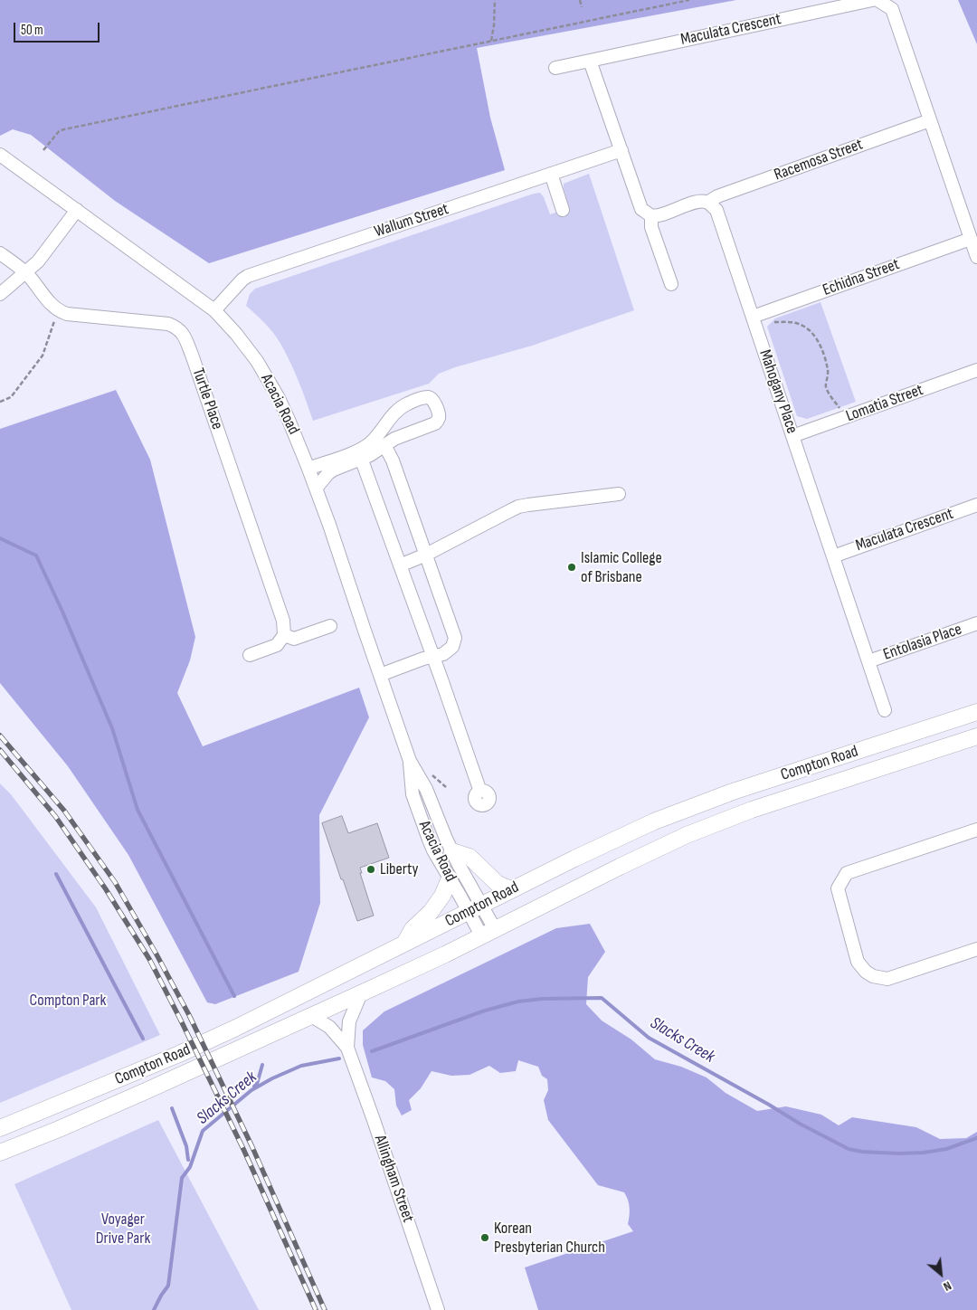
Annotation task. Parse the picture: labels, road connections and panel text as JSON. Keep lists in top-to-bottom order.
{
  "streets": {
    "main road": ["Compton Road"],
    "street": [
      "Maculata Crescent",
      "Racemosa Street",
      "Wallum Street",
      "Echidna Street",
      "Mahogany Place",
      "Turtle Place",
      "Lomatia Street",
      "Acacia Road",
      "Entolasia Place",
      "Allingham Street"
    ]
  },
  "crossings": [
    ["Maculata Crescent", "Mahogany Place"],
    ["Racemosa Street", "Mahogany Place"],
    ["Wallum Street", "Acacia Road"],
    ["Echidna Street", "Mahogany Place"],
    ["Mahogany Place", "Lomatia Street"],
    ["Mahogany Place", "Entolasia Place"],
    ["Acacia Road", "Compton Road"],
    ["Compton Road", "Allingham Street"]
  ],
  "water": ["Slacks Creek"],
  "parks": ["Compton Park", "Voyager Drive Park"],
  "places": ["Islamic College of Brisbane", "Liberty", "Korean Presbyterian Church"],
  "scale_bar": "50 m",
  "north": "bottom right"
}
